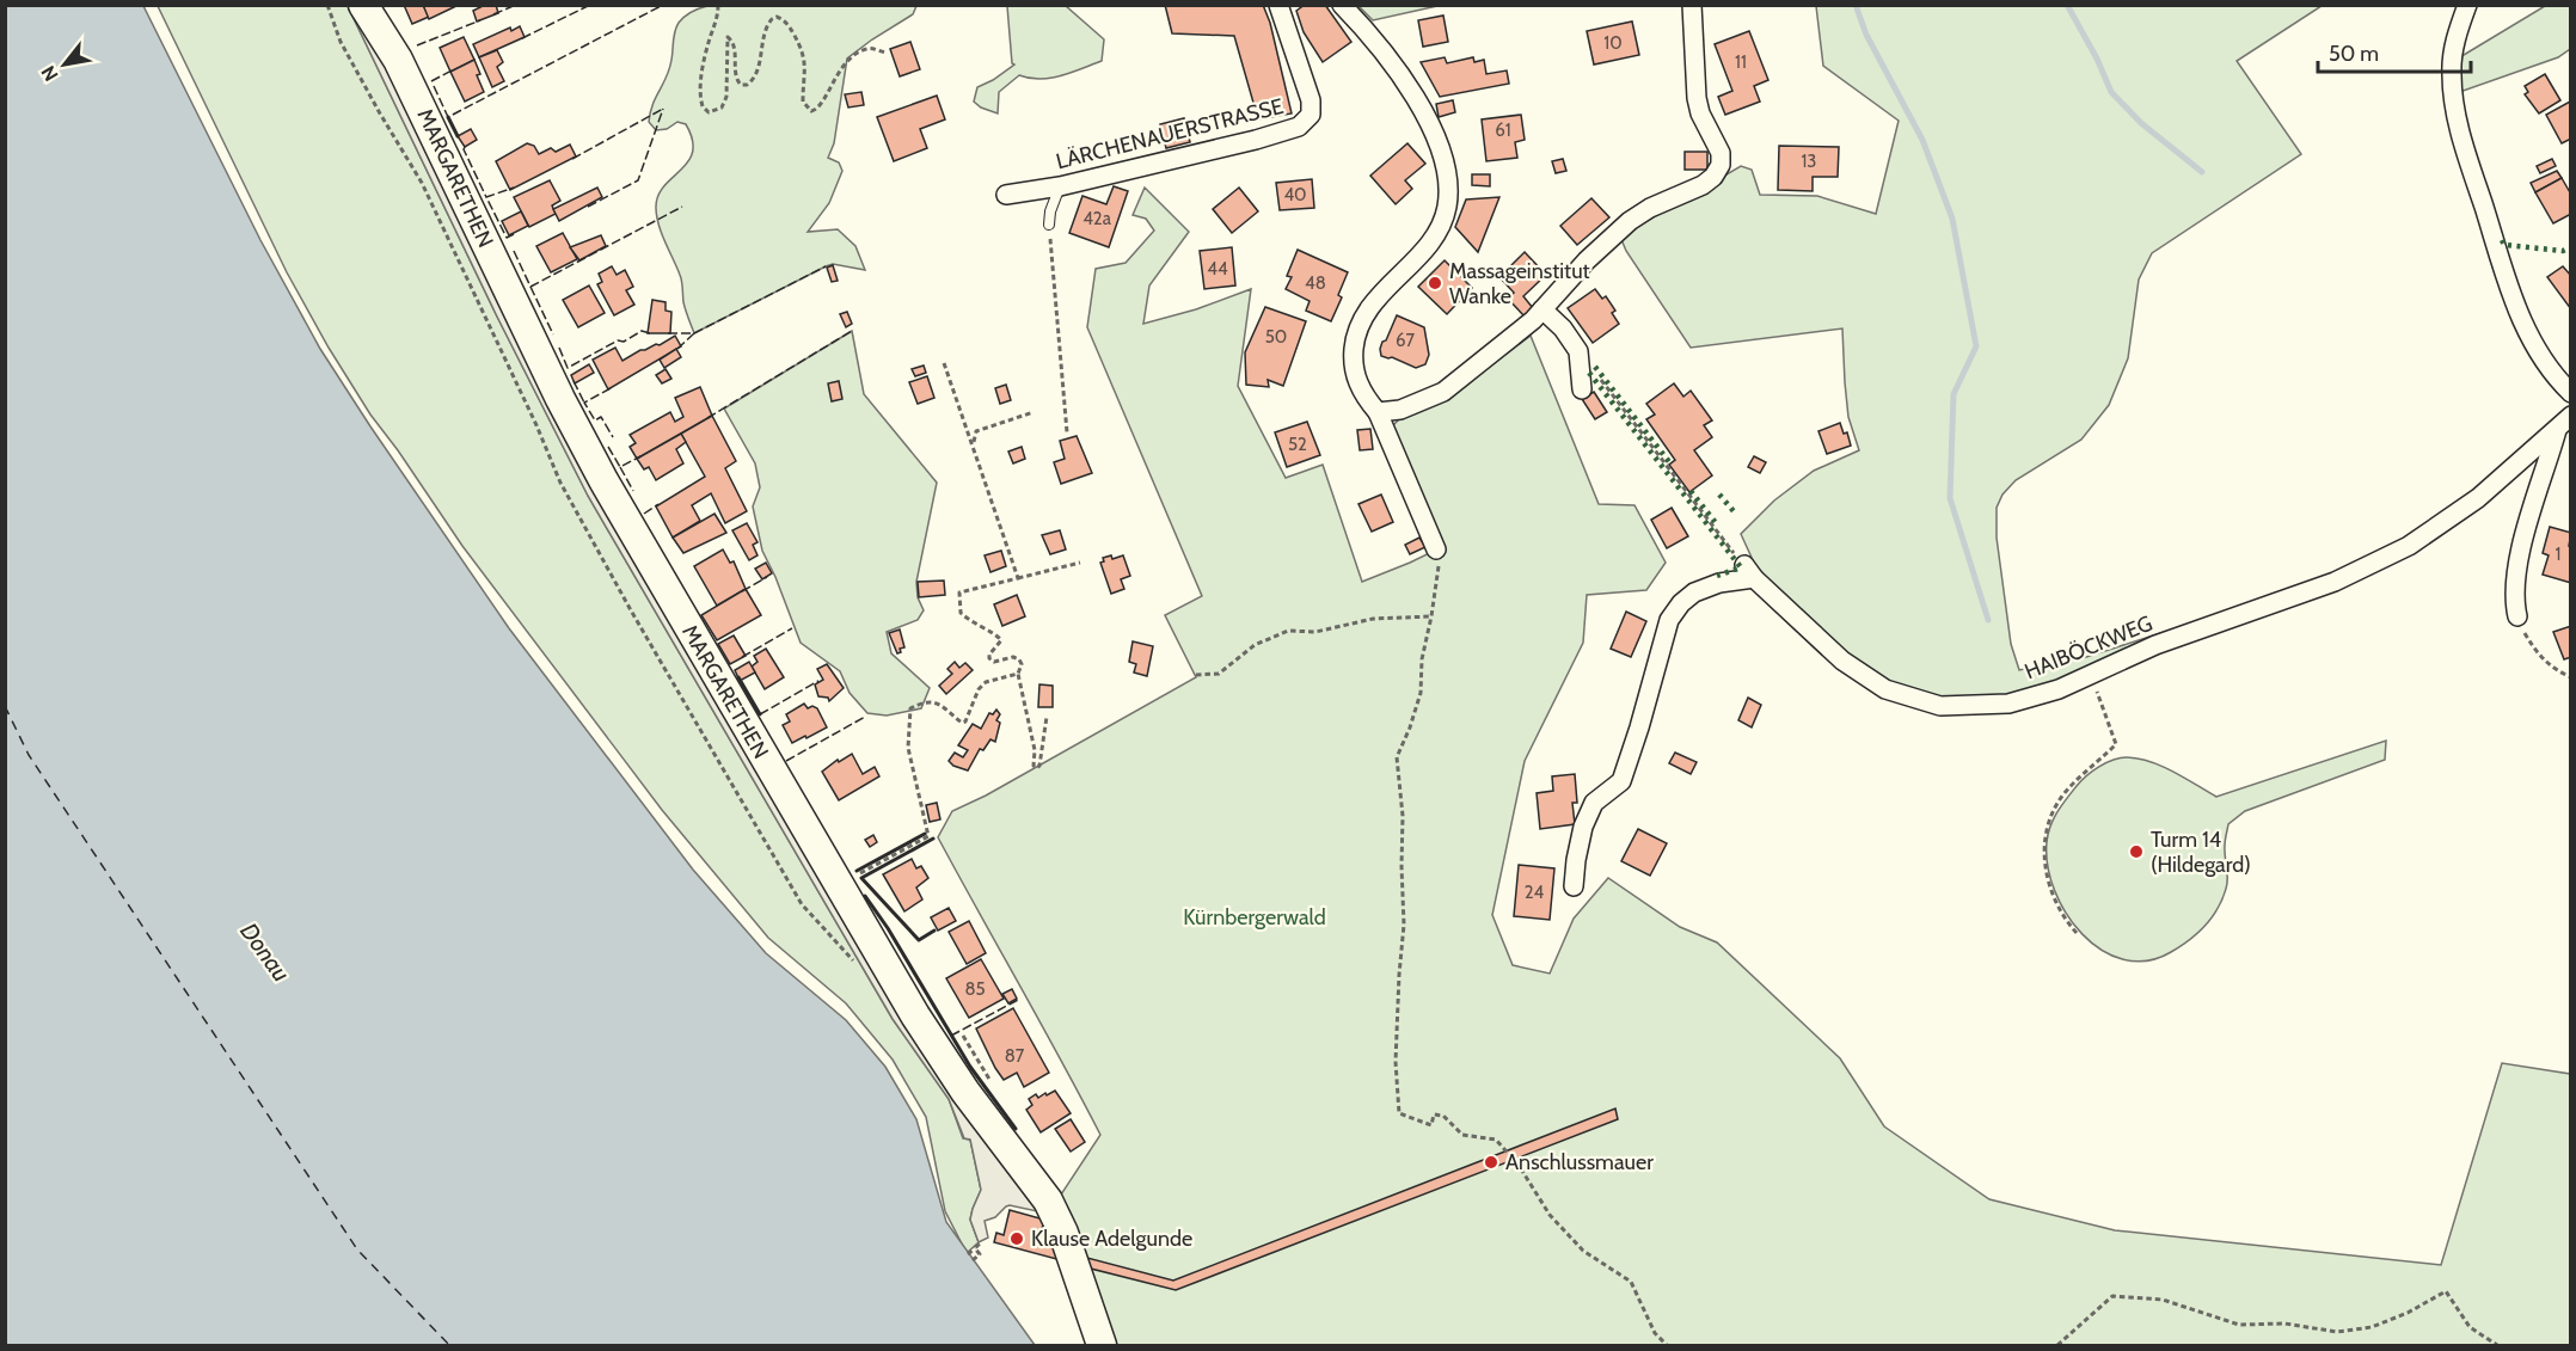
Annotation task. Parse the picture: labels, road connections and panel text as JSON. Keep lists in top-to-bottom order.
{
  "streets": {
    "main road": ["MARGARETHEN"],
    "street": ["LÄRCHENAUERSTRASSE", "HAIBÖCKWEG"]
  },
  "water": ["Donau"],
  "parks": ["Kürnbergerwald"],
  "places": [
    "Massageinstitut Wanke",
    "Turm 14 (Hildegard)",
    "Anschlussmauer",
    "Klause Adelgunde"
  ],
  "house_numbers": [
    "10",
    "11",
    "61",
    "13",
    "40",
    "42a",
    "44",
    "48",
    "50",
    "67",
    "52",
    "1",
    "24",
    "85",
    "87"
  ],
  "scale_bar": "50 m",
  "north": "bottom left"
}
